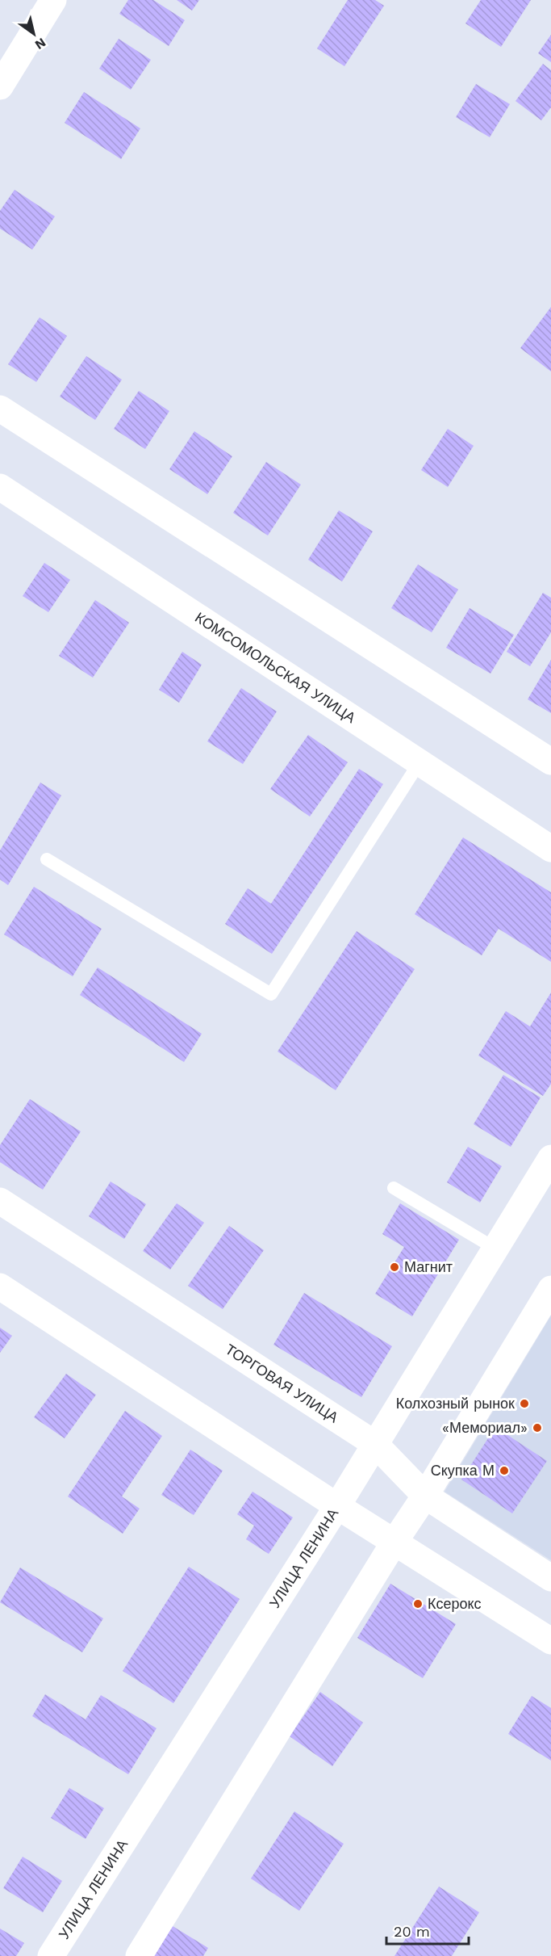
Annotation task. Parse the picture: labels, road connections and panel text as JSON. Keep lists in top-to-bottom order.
{
  "streets": {
    "street": ["КОМСОМОЛЬСКАЯ УЛИЦА", "ТОРГОВАЯ УЛИЦА", "УЛИЦА ЛЕНИНА"]
  },
  "crossings": [
    ["ТОРГОВАЯ УЛИЦА", "УЛИЦА ЛЕНИНА"]
  ],
  "places": [
    "Магнит",
    "Колхозный рынок",
    "«Мемориал»",
    "Скупка М",
    "Ксерокс"
  ],
  "scale_bar": "20 m",
  "north": "bottom right"
}
